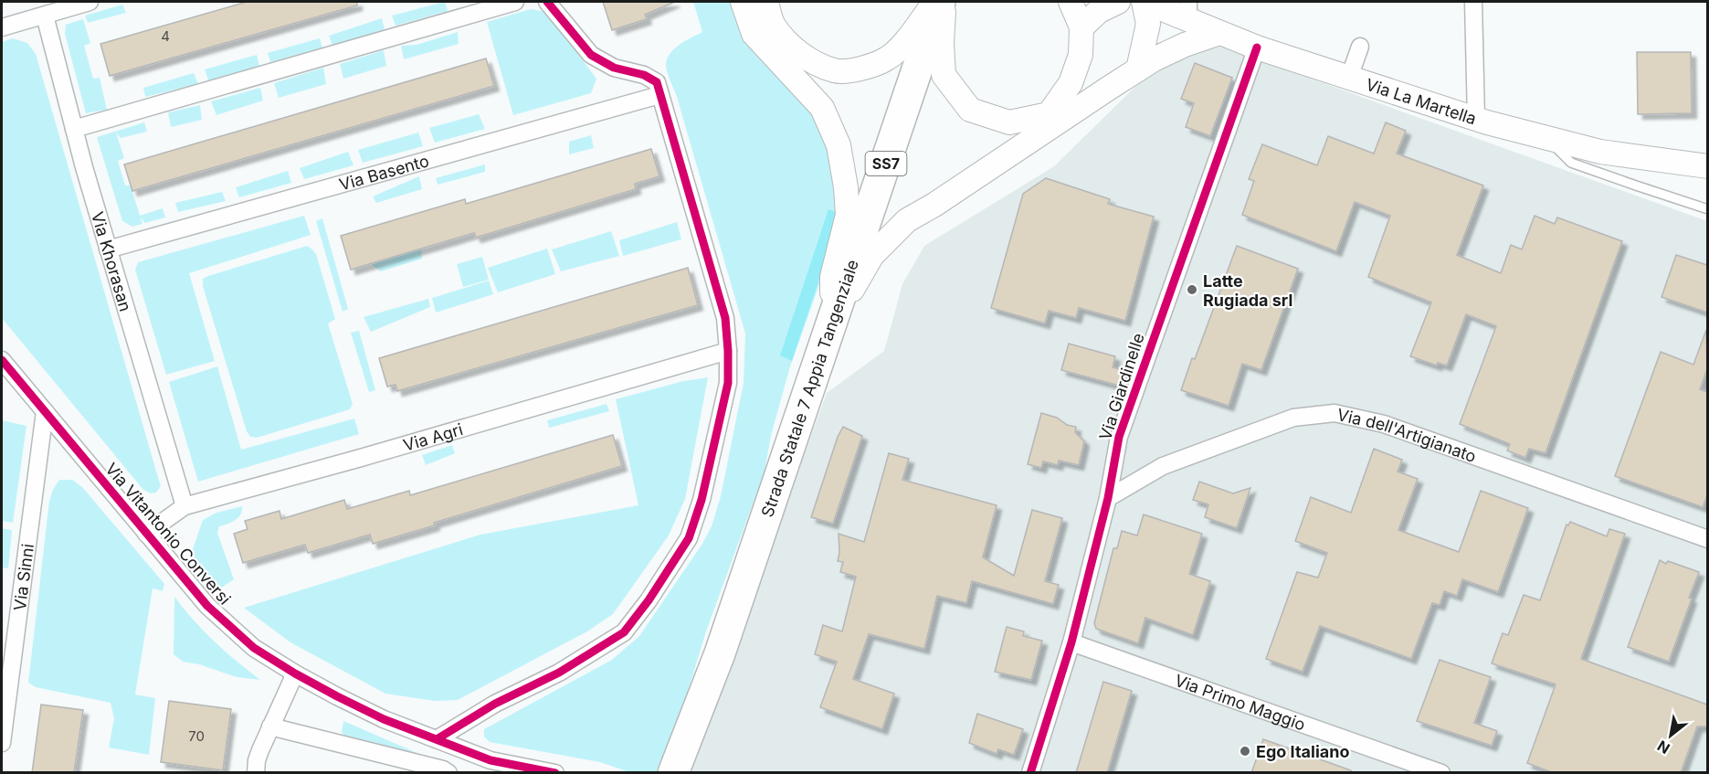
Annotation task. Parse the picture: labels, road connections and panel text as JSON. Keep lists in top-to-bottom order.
{
  "streets": {
    "highway": ["SS7", "Strada Statale 7 Appia Tangenziale"],
    "street": [
      "Via La Martella",
      "Via Basento",
      "Via Khorasan",
      "Via Giardinelle",
      "Via dell'Artigianato",
      "Via Agri",
      "Via Vitantonio Conversi",
      "Via Sinni",
      "Via Primo Maggio"
    ]
  },
  "crossings": [
    ["Via La Martella", "Via Giardinelle"],
    ["Via Basento", "Via Khorasan"],
    ["Via Khorasan", "Via Agri"],
    ["Via Giardinelle", "Via dell'Artigianato"],
    ["Via Giardinelle", "Via Primo Maggio"],
    ["Via Agri", "Via Vitantonio Conversi"],
    ["Via Vitantonio Conversi", "Via Sinni"]
  ],
  "places": ["Latte Rugiada srl", "Ego Italiano"],
  "house_numbers": ["4", "70"],
  "north": "bottom left"
}
